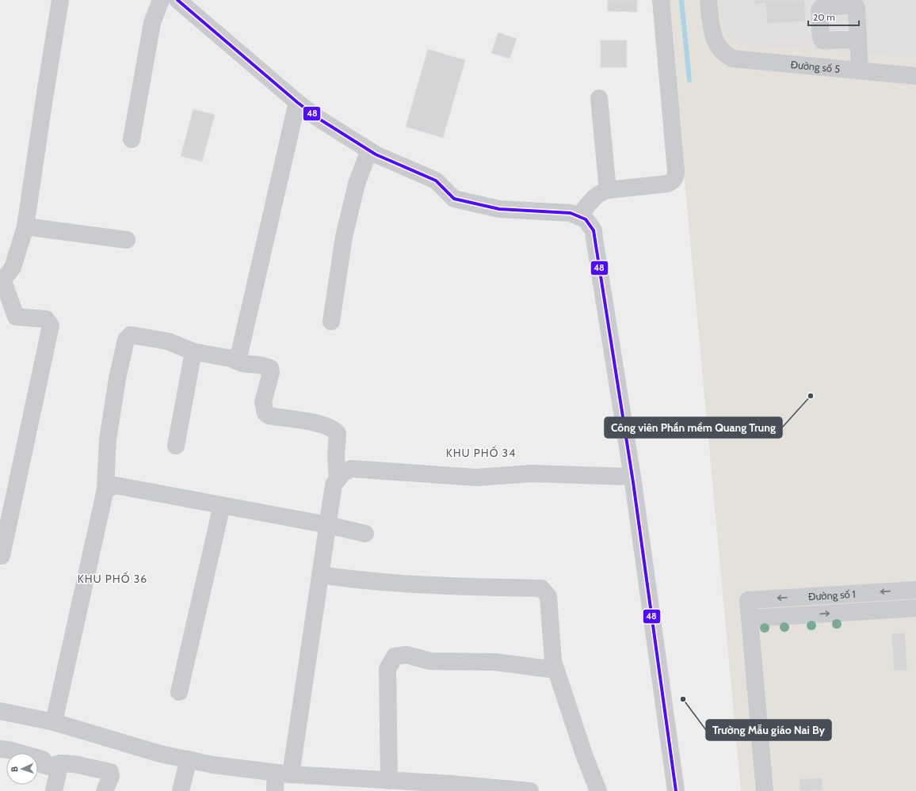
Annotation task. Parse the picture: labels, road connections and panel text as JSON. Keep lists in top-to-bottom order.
{
  "streets": {
    "street": ["Đường số 5", "Đường số 1"]
  },
  "districts": ["KHU PHỐ 34", "KHU PHỐ 36"],
  "places": ["Công viên Phần mềm Quang Trung", "Trường Mẫu giáo Nai By"],
  "lines": ["transit line 48"],
  "scale_bar": "20 m",
  "north": "left"
}
